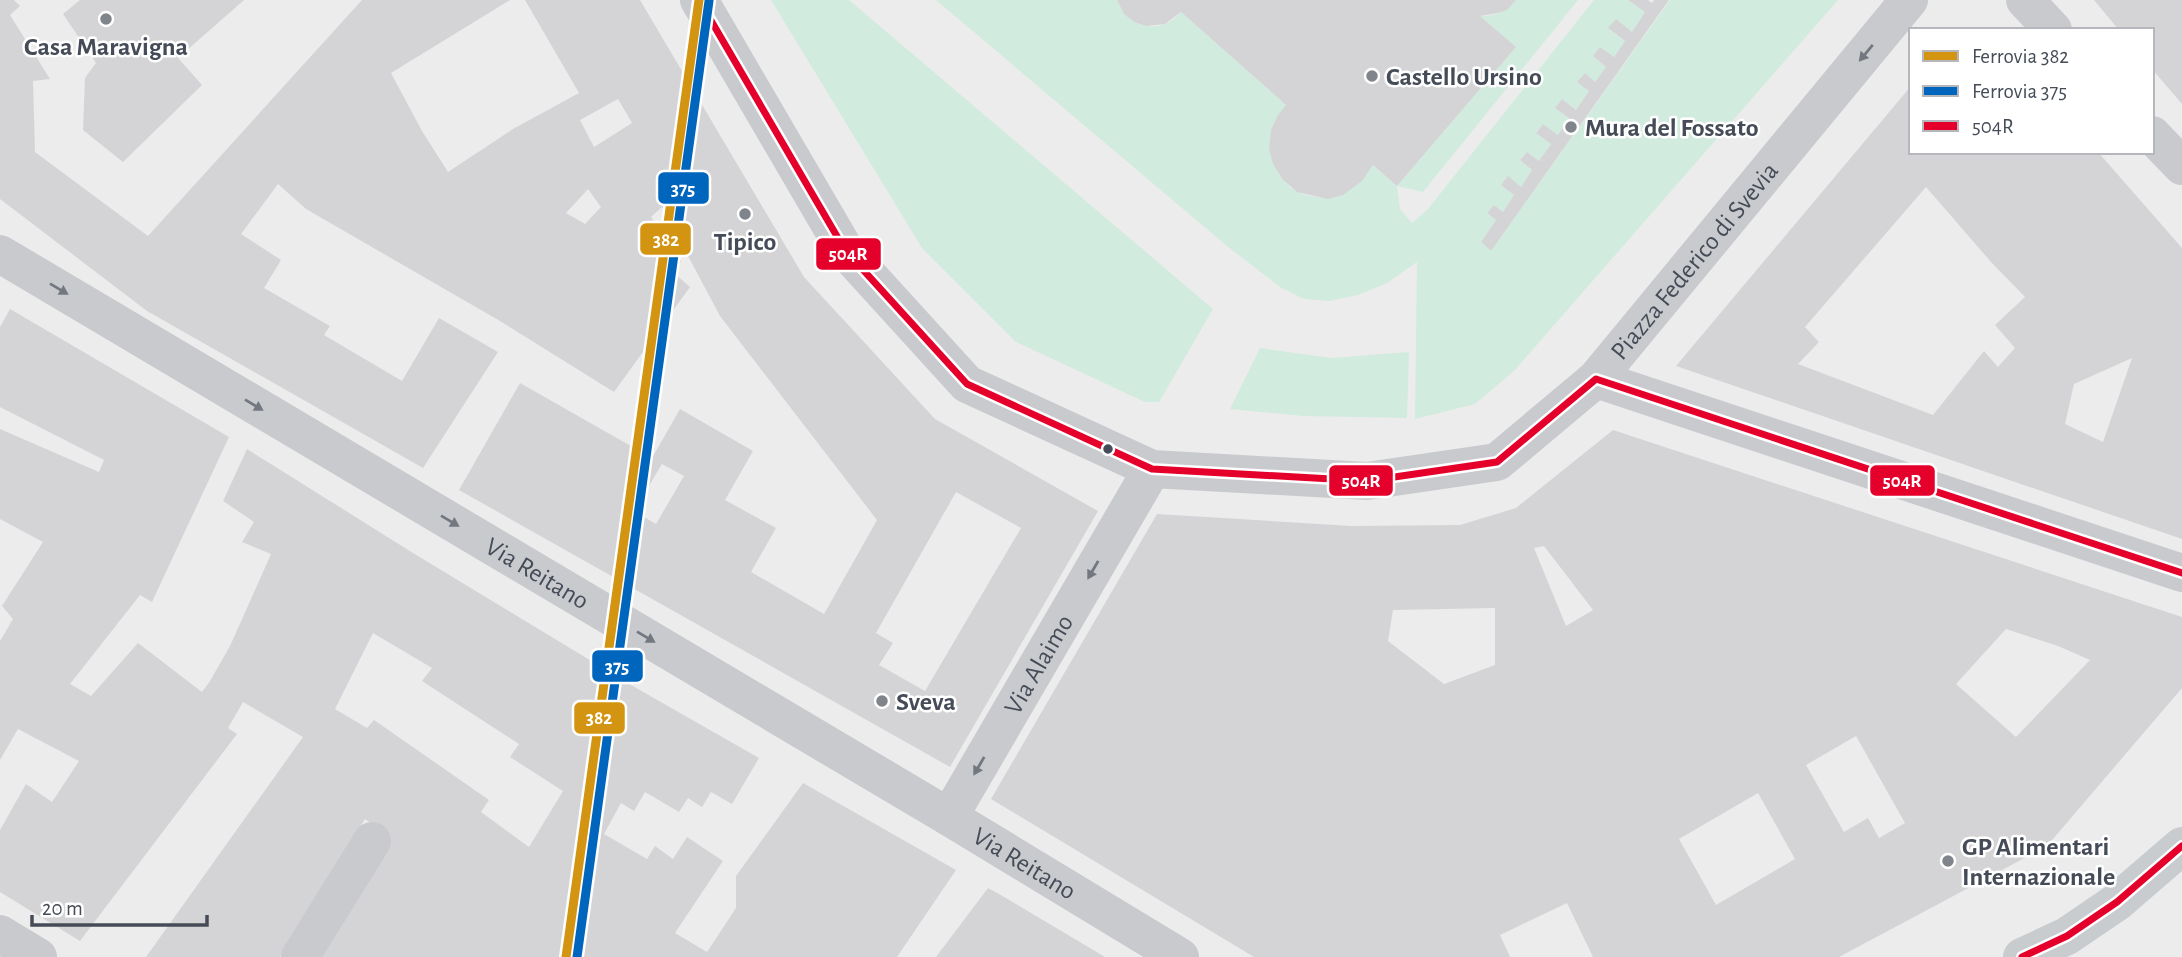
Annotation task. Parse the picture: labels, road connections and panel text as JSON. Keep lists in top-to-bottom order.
{
  "streets": {
    "street": ["Piazza Federico di Svevia", "Via Reitano", "Via Alaimo"]
  },
  "crossings": [
    ["Piazza Federico di Svevia", "Via Alaimo"],
    ["Via Reitano", "Via Alaimo"]
  ],
  "one_way": ["Via Reitano", "Via Alaimo"],
  "places": [
    "Casa Maravigna",
    "Castello Ursino",
    "Mura del Fossato",
    "Tipico",
    "Sveva",
    "GP Alimentari Internazionale"
  ],
  "lines": ["rail line 382", "transit line 504R", "rail line 375"],
  "legend": ["Ferrovia 382", "Ferrovia 375", "504R"],
  "scale_bar": "20 m"
}
